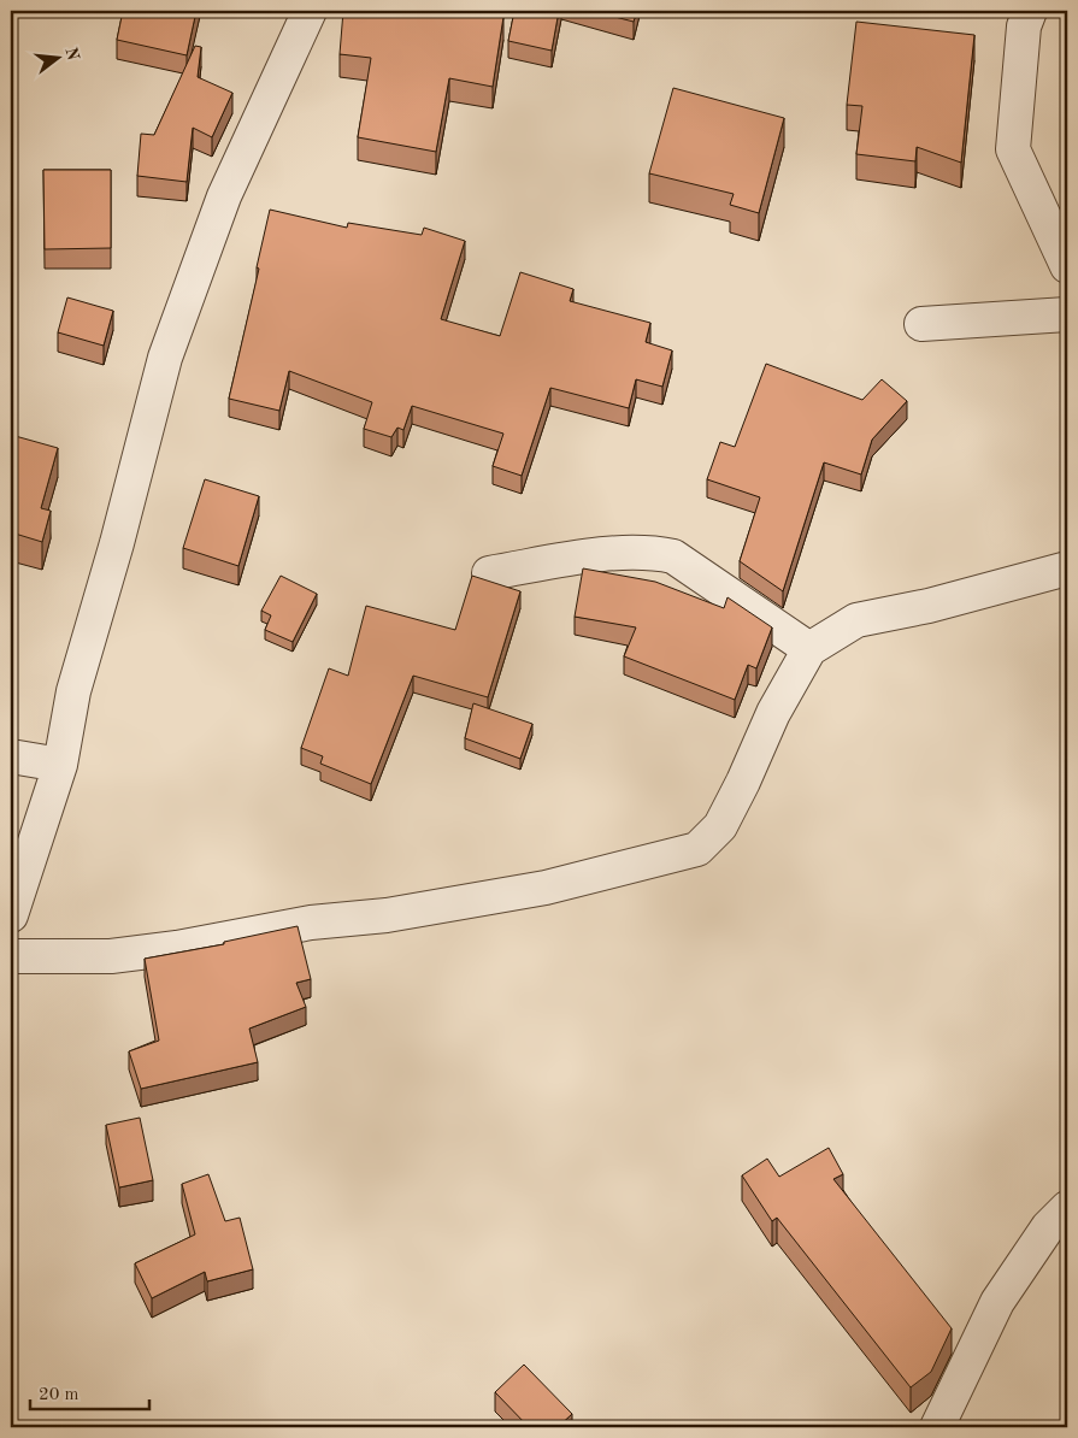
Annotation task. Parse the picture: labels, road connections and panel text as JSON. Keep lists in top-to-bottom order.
{
  "scale_bar": "20 m",
  "north": "right"
}
